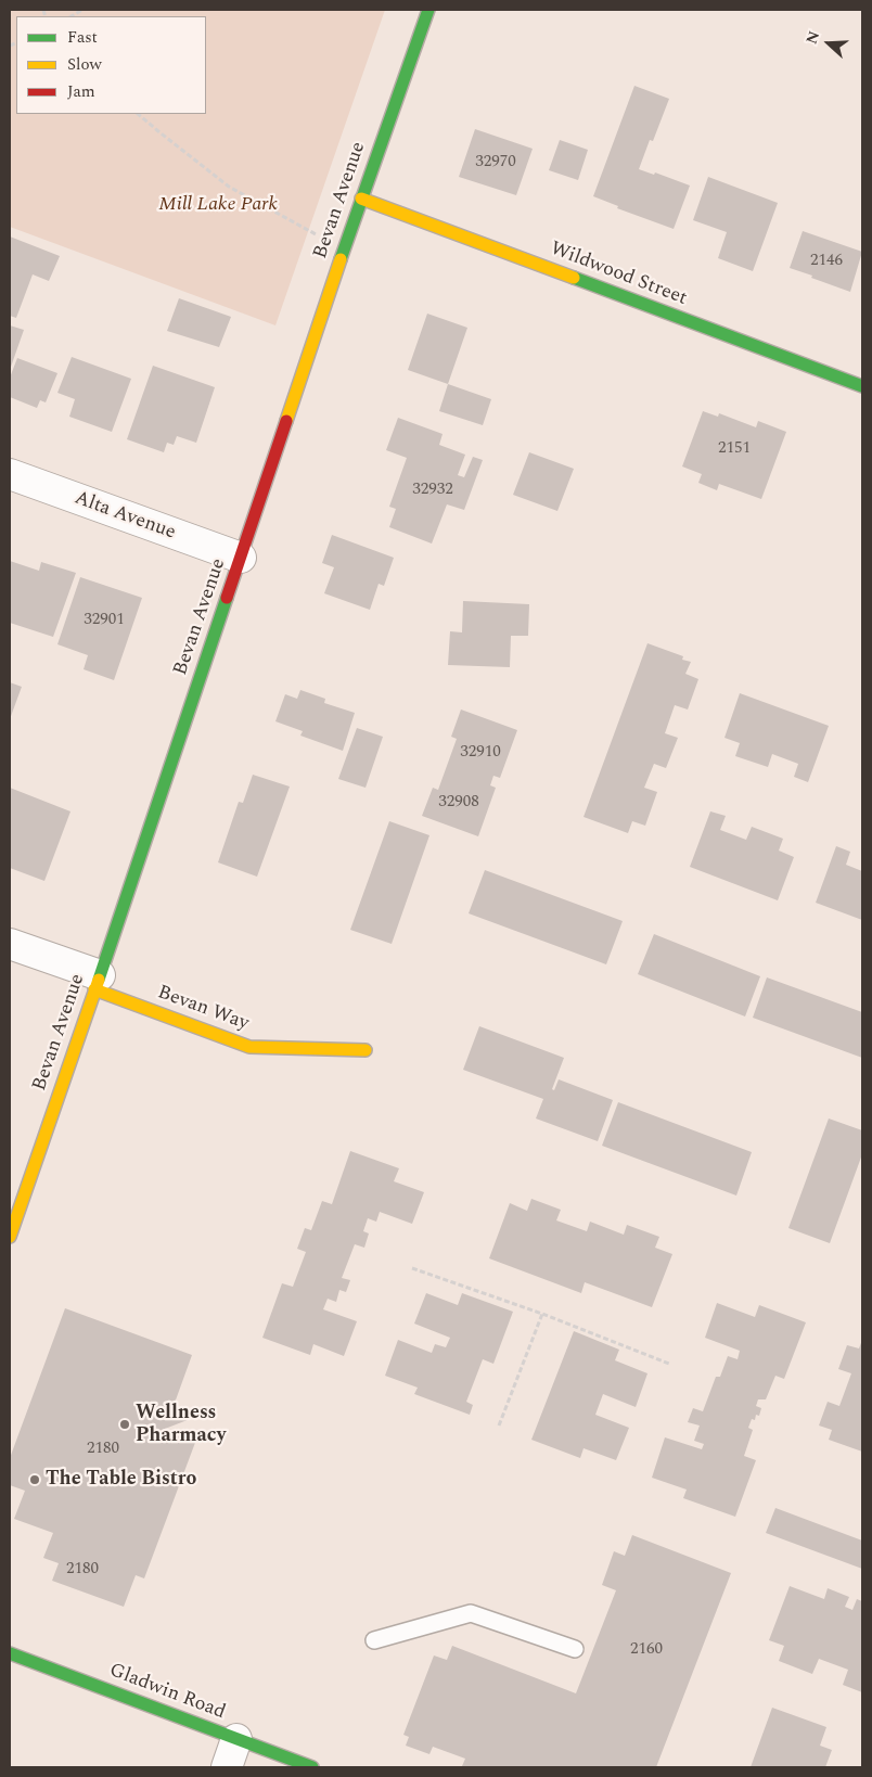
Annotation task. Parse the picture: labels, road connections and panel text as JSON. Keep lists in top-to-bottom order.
{
  "streets": {
    "street": [
      "Bevan Avenue",
      "Wildwood Street",
      "Alta Avenue",
      "Bevan Way",
      "Gladwin Road"
    ]
  },
  "crossings": [
    ["Bevan Avenue", "Wildwood Street"],
    ["Bevan Avenue", "Alta Avenue"],
    ["Bevan Avenue", "Bevan Way"]
  ],
  "parks": ["Mill Lake Park"],
  "places": ["Wellness Pharmacy", "The Table Bistro"],
  "house_numbers": [
    "32970",
    "2146",
    "2151",
    "32932",
    "32901",
    "32910",
    "32908",
    "2180",
    "2180",
    "2160"
  ],
  "legend": ["Fast", "Slow", "Jam"],
  "north": "left"
}
